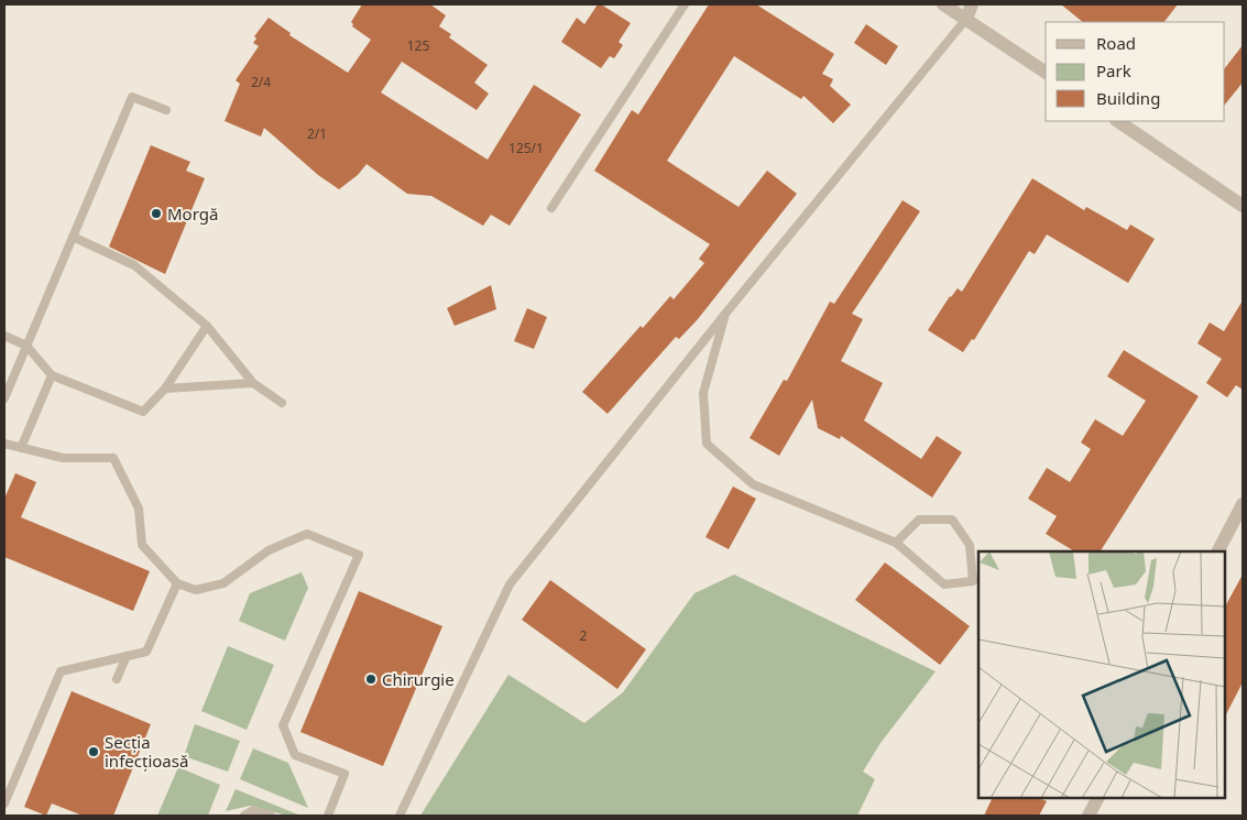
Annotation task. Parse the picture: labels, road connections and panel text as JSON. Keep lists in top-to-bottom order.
{
  "places": ["Morgă", "Chirurgie", "Secția infecțioasă"],
  "house_numbers": [
    "125",
    "2/4",
    "2/1",
    "125/1",
    "2"
  ],
  "legend": ["Road", "Park", "Building"]
}
